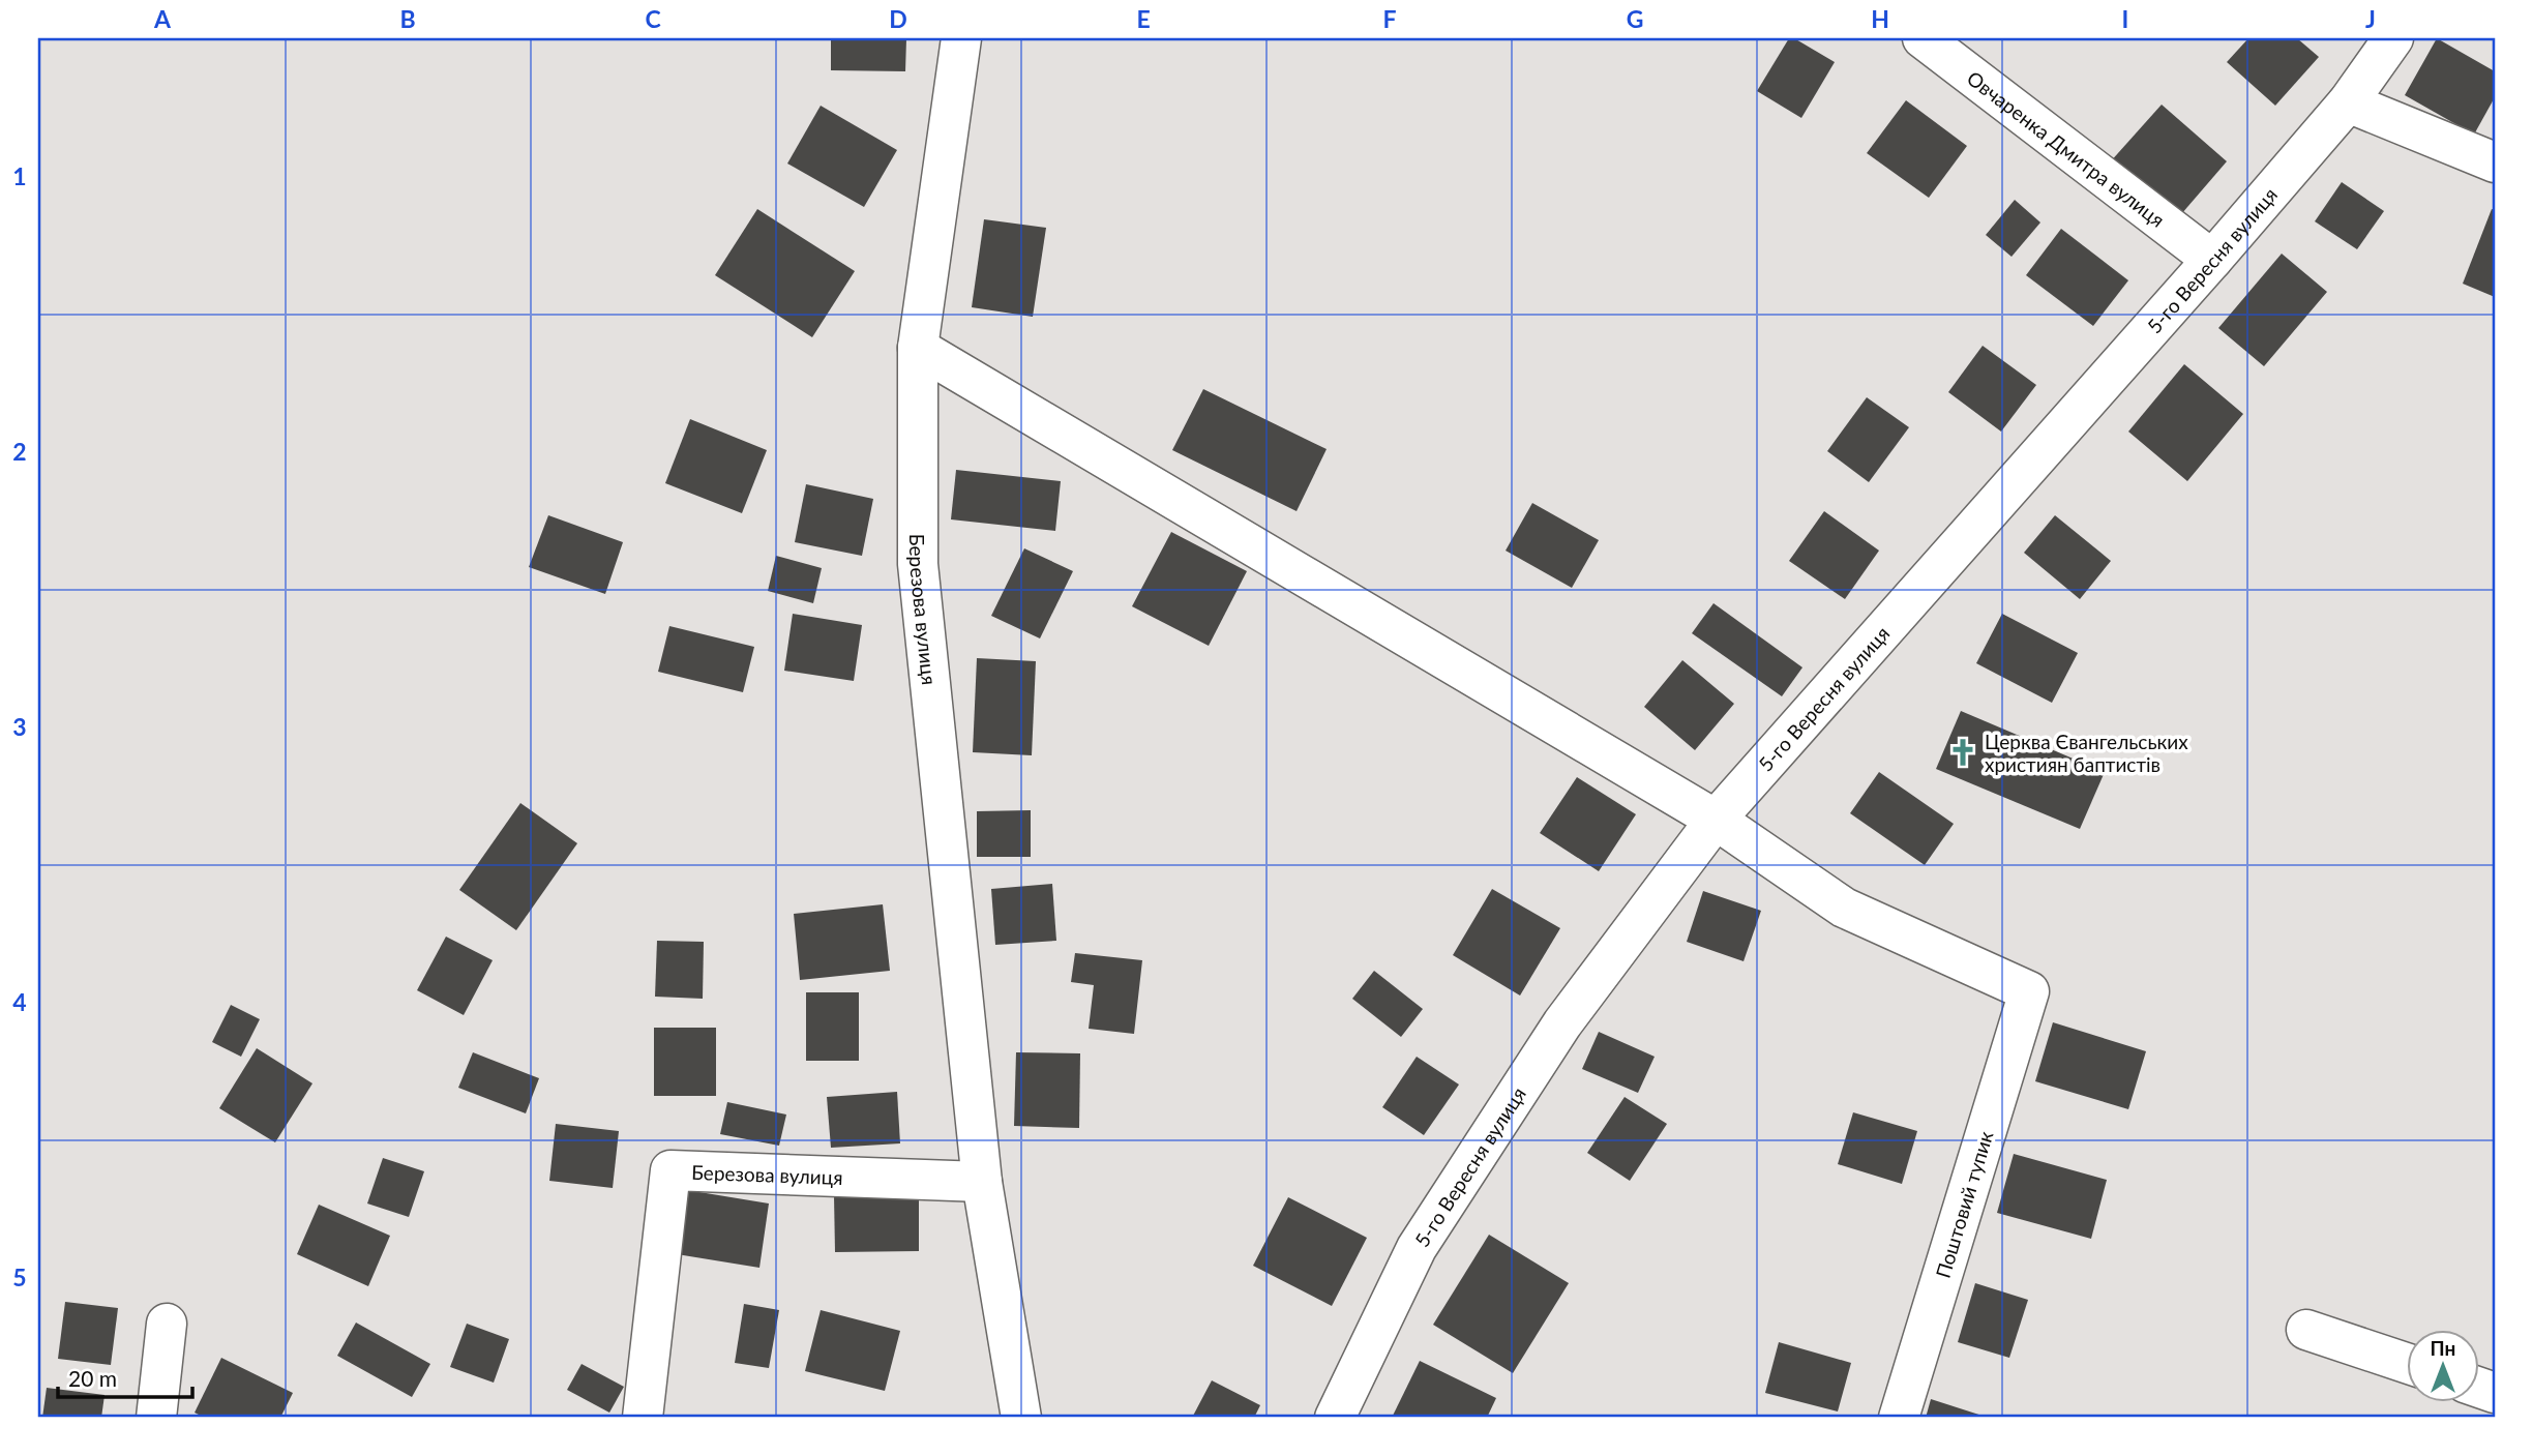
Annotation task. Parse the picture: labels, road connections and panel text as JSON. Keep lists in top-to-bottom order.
{
  "streets": {
    "street": [
      "Овчаренка Дмитра вулиця",
      "5-го Вересня вулиця",
      "Березова вулиця",
      "Поштовий тупик"
    ]
  },
  "crossings": [
    ["Овчаренка Дмитра вулиця", "5-го Вересня вулиця"],
    ["5-го Вересня вулиця", "Поштовий тупик"]
  ],
  "places": {
    "church": ["Церква Євангельських християн баптистів"]
  },
  "scale_bar": "20 m",
  "north": "top",
  "grid": {
    "columns": [
      "A",
      "B",
      "C",
      "D",
      "E",
      "F",
      "G",
      "H",
      "I",
      "J"
    ],
    "rows": [
      "1",
      "2",
      "3",
      "4",
      "5"
    ]
  }
}
